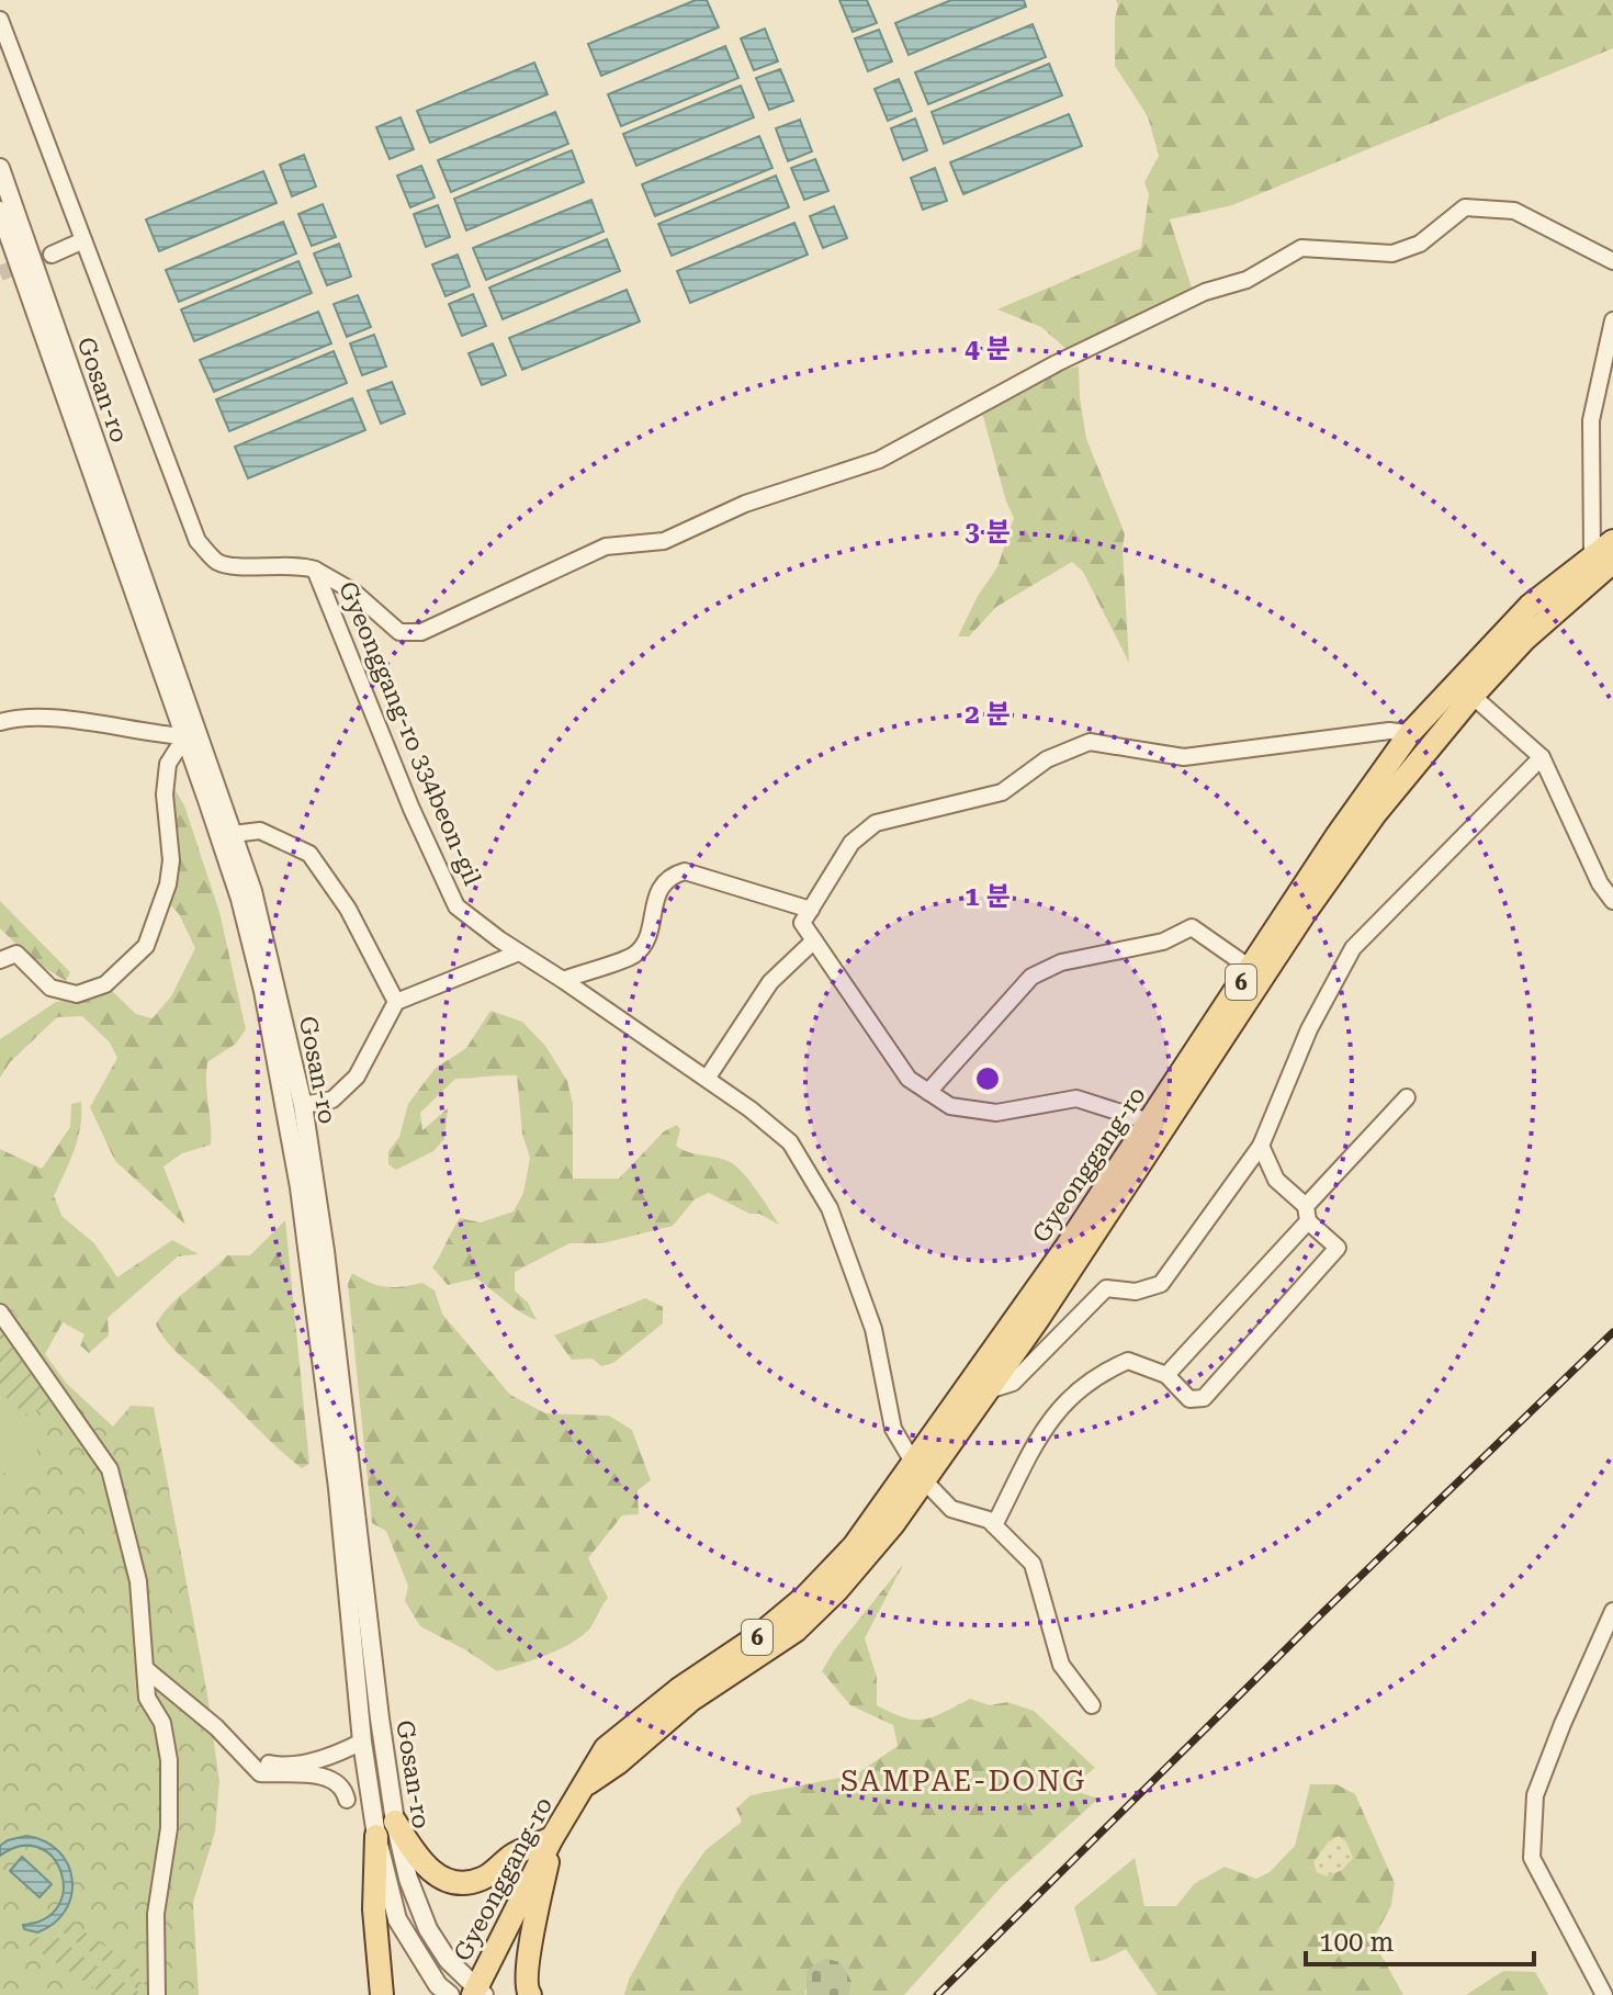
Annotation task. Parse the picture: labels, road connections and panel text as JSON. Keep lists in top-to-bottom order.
{
  "streets": {
    "main road": ["6", "Gyeonggang-ro"],
    "street": ["Gosan-ro", "Gyeonggang-ro 334beon-gil"]
  },
  "crossings": [
    ["Gosan-ro", "Gyeonggang-ro"],
    ["Gyeonggang-ro 334beon-gil", "Gyeonggang-ro"]
  ],
  "districts": ["SAMPAE-DONG"],
  "scale_bar": "100 m",
  "rings": [
    "4 분",
    "3 분",
    "2 분",
    "1 분"
  ]
}
